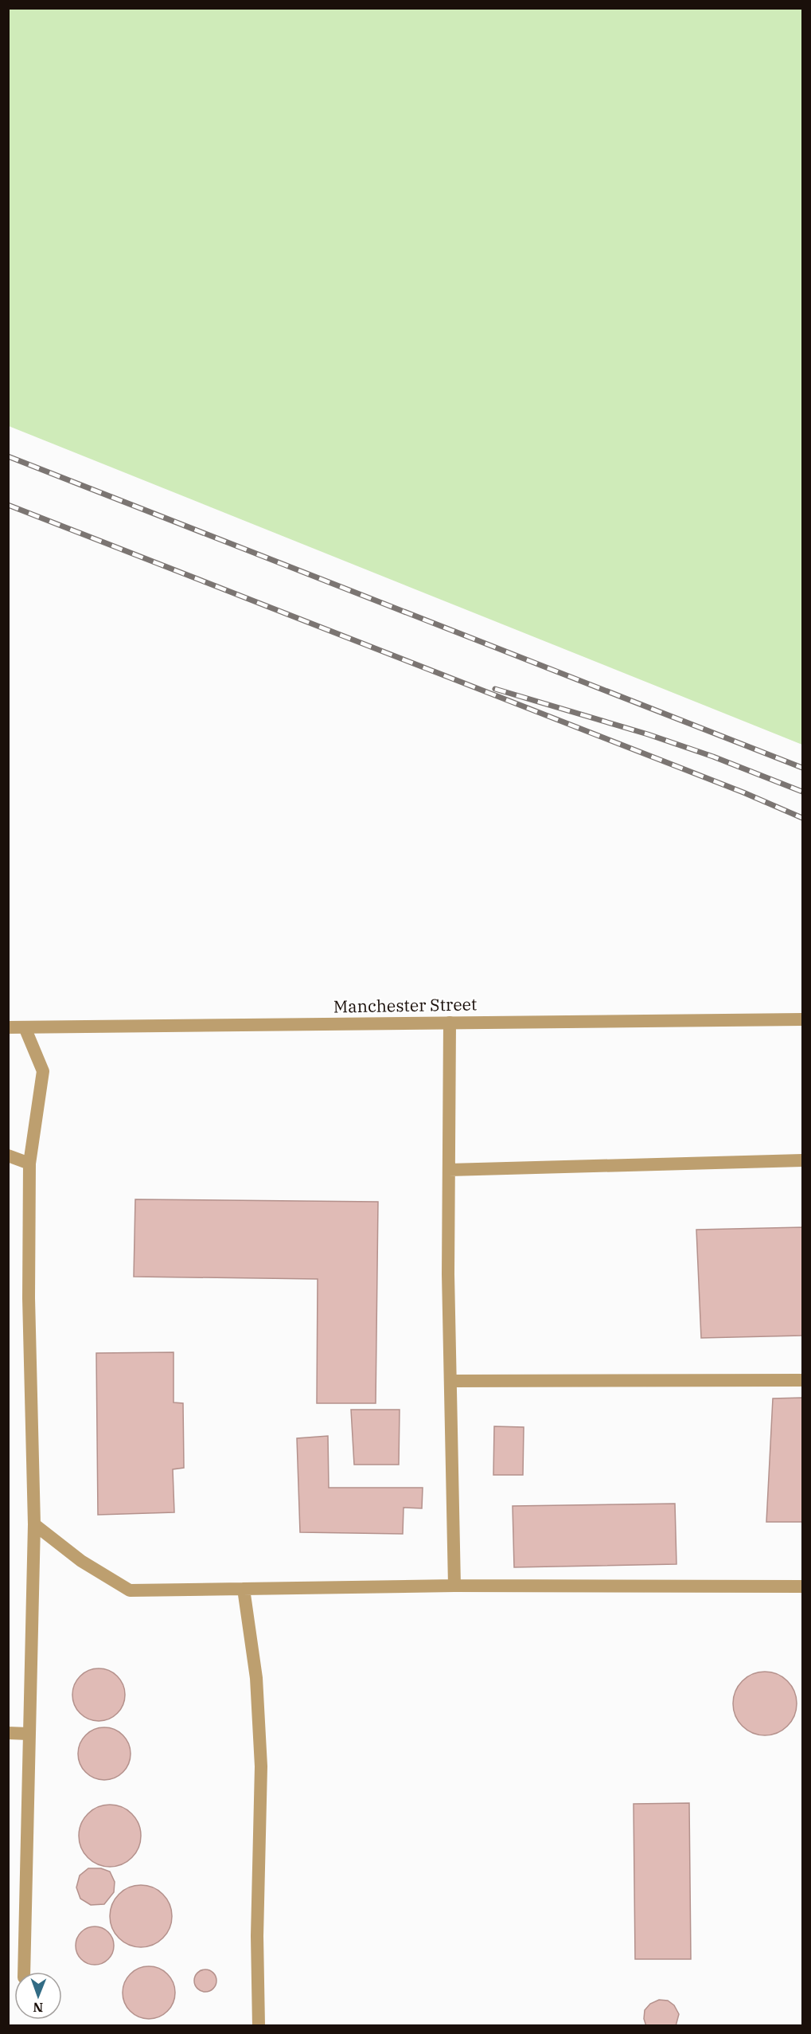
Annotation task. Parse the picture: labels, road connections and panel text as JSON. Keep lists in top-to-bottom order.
{
  "streets": {
    "street": ["Manchester Street"]
  },
  "north": "bottom"
}
